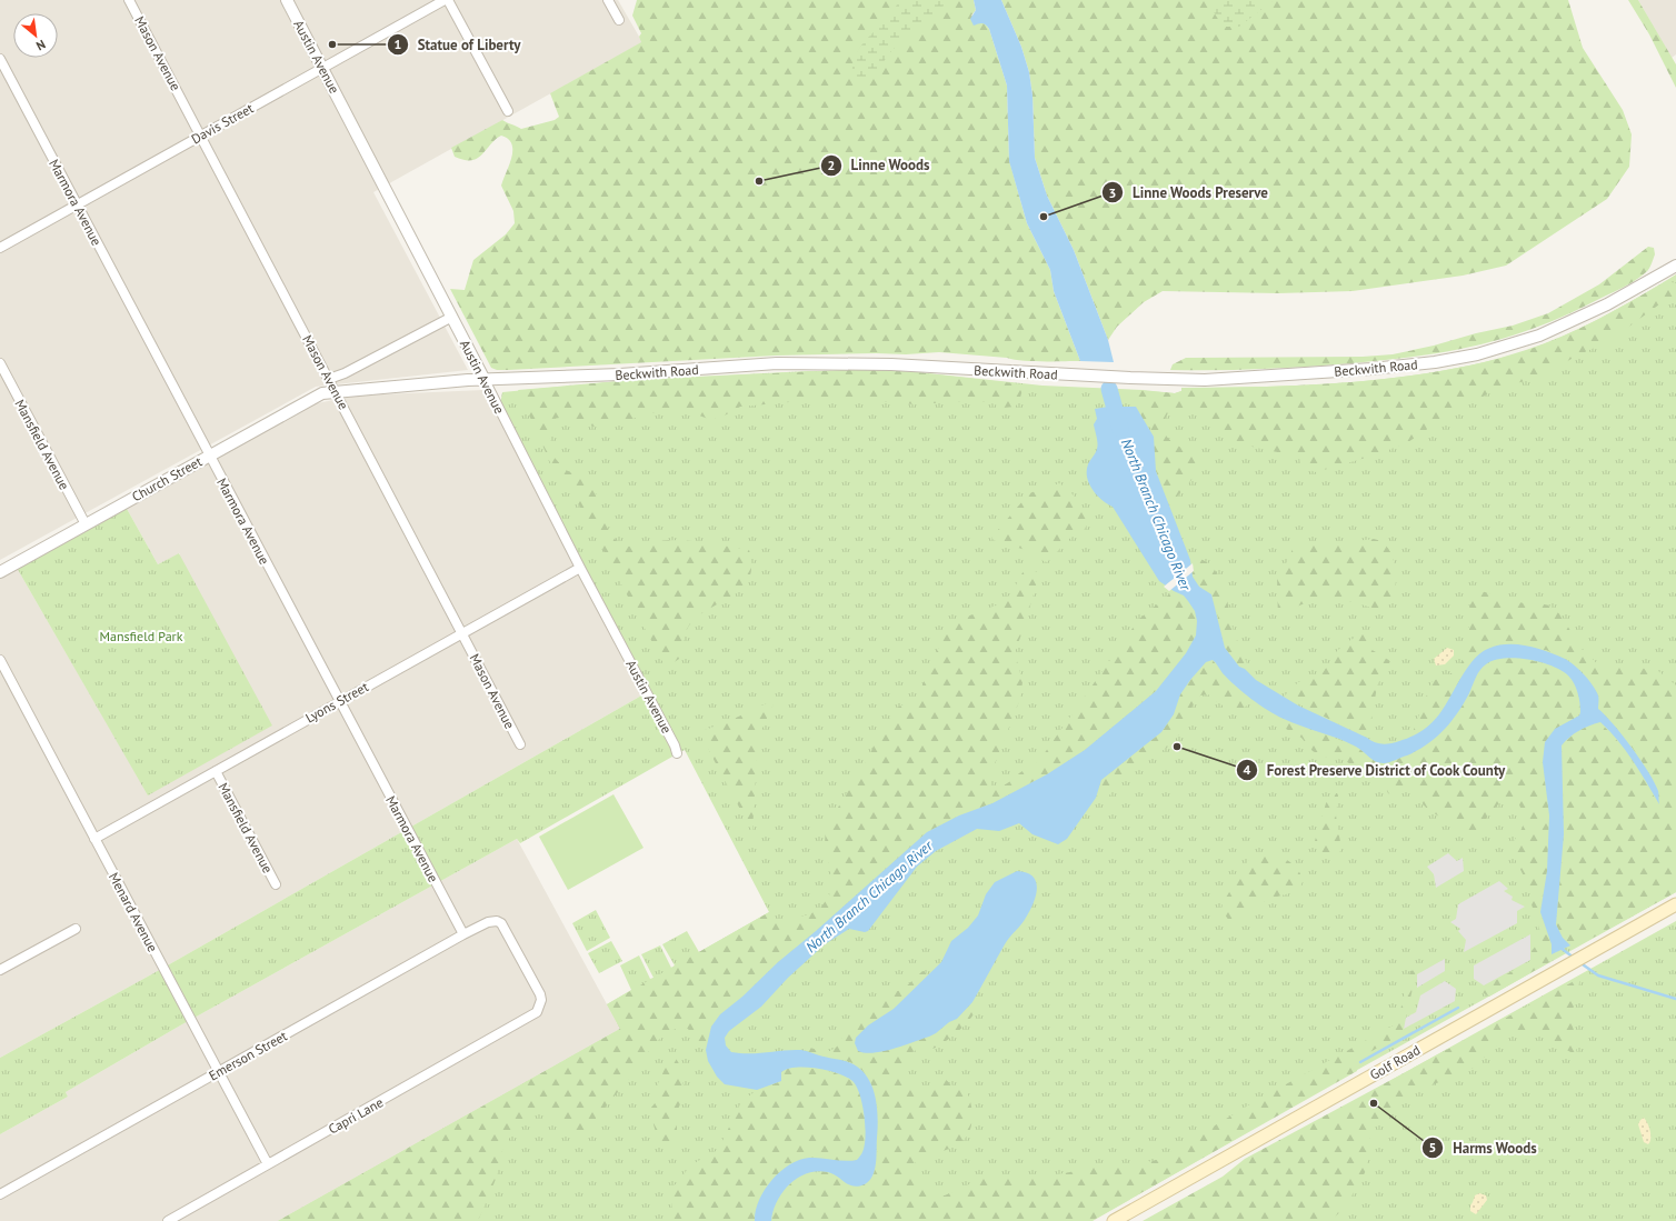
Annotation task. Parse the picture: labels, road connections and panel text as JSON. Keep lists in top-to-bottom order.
{
  "streets": {
    "main road": ["Golf Road"],
    "street": [
      "Mason Avenue",
      "Austin Avenue",
      "Davis Street",
      "Marmora Avenue",
      "Beckwith Road",
      "Mansfield Avenue",
      "Church Street",
      "Lyons Street",
      "Menard Avenue",
      "Emerson Street",
      "Capri Lane"
    ]
  },
  "crossings": [
    ["Mason Avenue", "Davis Street"],
    ["Mason Avenue", "Beckwith Road"],
    ["Mason Avenue", "Church Street"],
    ["Mason Avenue", "Lyons Street"],
    ["Austin Avenue", "Davis Street"],
    ["Austin Avenue", "Beckwith Road"],
    ["Austin Avenue", "Lyons Street"],
    ["Davis Street", "Marmora Avenue"],
    ["Marmora Avenue", "Church Street"],
    ["Marmora Avenue", "Lyons Street"],
    ["Marmora Avenue", "Emerson Street"],
    ["Beckwith Road", "Church Street"],
    ["Mansfield Avenue", "Church Street"],
    ["Mansfield Avenue", "Lyons Street"],
    ["Lyons Street", "Menard Avenue"],
    ["Menard Avenue", "Emerson Street"],
    ["Menard Avenue", "Capri Lane"],
    ["Emerson Street", "Capri Lane"]
  ],
  "water": ["North Branch Chicago River"],
  "parks": ["Mansfield Park"],
  "places": [
    "Statue of Liberty",
    "Linne Woods",
    "Linne Woods Preserve",
    "Forest Preserve District of Cook County",
    "Harms Woods"
  ],
  "north": "bottom right"
}
